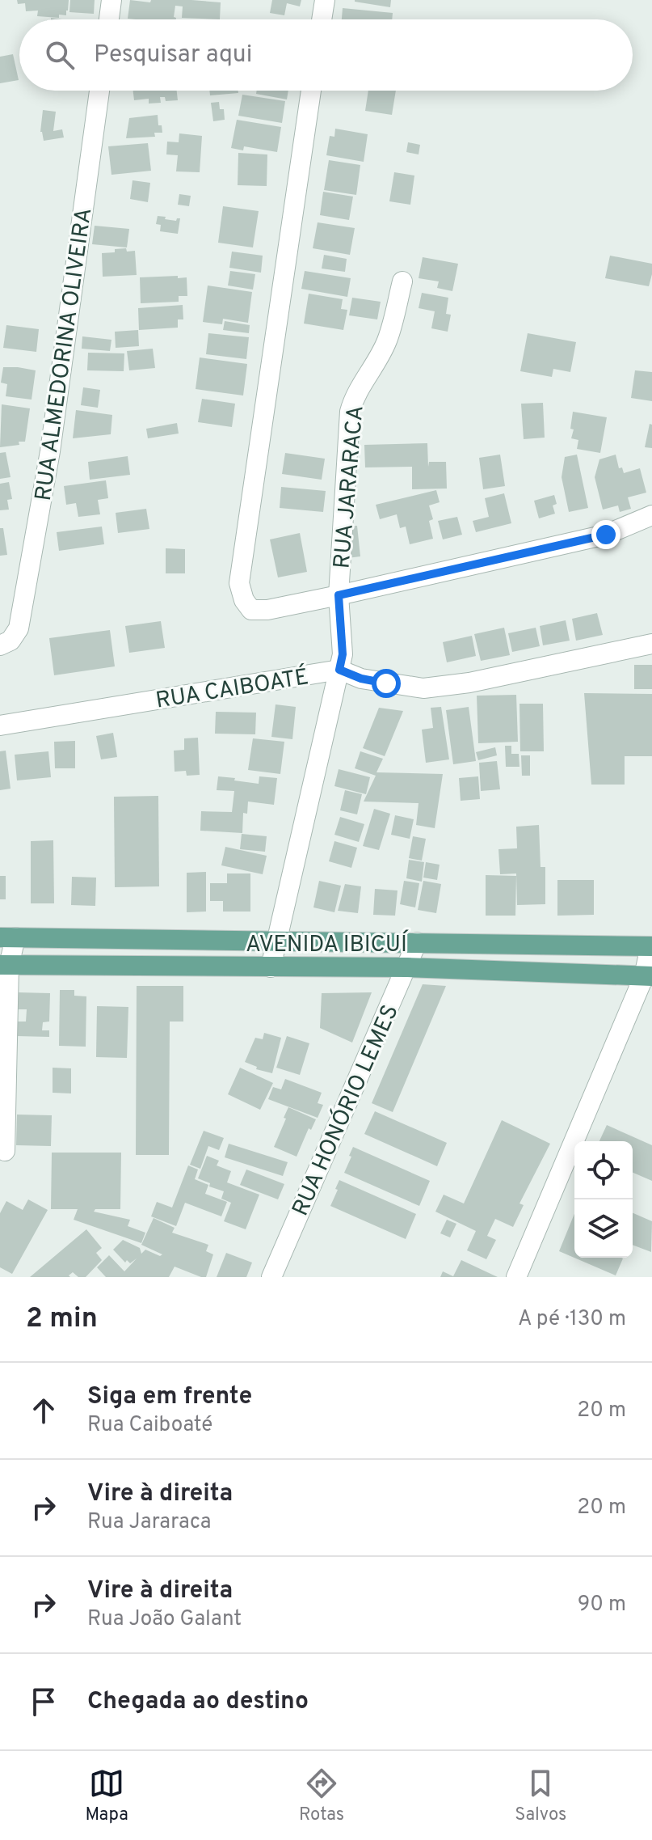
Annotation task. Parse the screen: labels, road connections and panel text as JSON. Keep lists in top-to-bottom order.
{
  "streets": {
    "main road": ["AVENIDA IBICUÍ"],
    "street": [
      "RUA ALMEDORINA OLIVEIRA",
      "RUA JARARACA",
      "RUA CAIBOATÉ",
      "RUA HONÓRIO LEMES"
    ]
  },
  "crossings": [
    ["RUA JARARACA", "RUA CAIBOATÉ"],
    ["RUA JARARACA", "AVENIDA IBICUÍ"],
    ["AVENIDA IBICUÍ", "RUA HONÓRIO LEMES"]
  ],
  "page": {
    "search": "Pesquisar aqui",
    "heading": ["2 min", "A pé · 130 m"],
    "list": [
      ["Siga em frente", "Rua Caiboaté", "20 m"],
      ["Vire à direita", "Rua Jararaca", "20 m"],
      ["Vire à direita", "Rua João Galant", "90 m"],
      "Chegada ao destino"
    ],
    "nav": ["Mapa", "Rotas", "Salvos"]
  }
}
